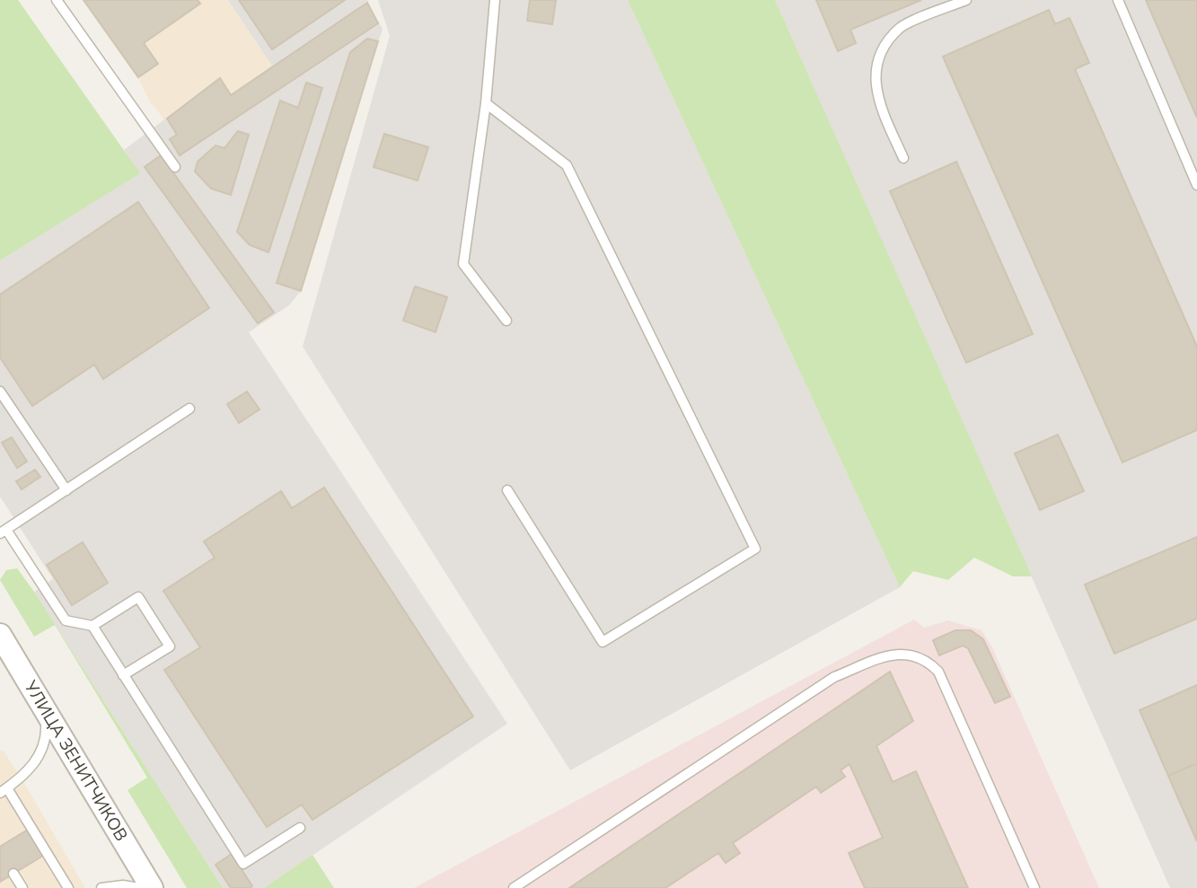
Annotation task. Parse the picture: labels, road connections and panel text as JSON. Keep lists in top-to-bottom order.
{
  "streets": {
    "street": ["УЛИЦА ЗЕНИТЧИКОВ"]
  }
}
